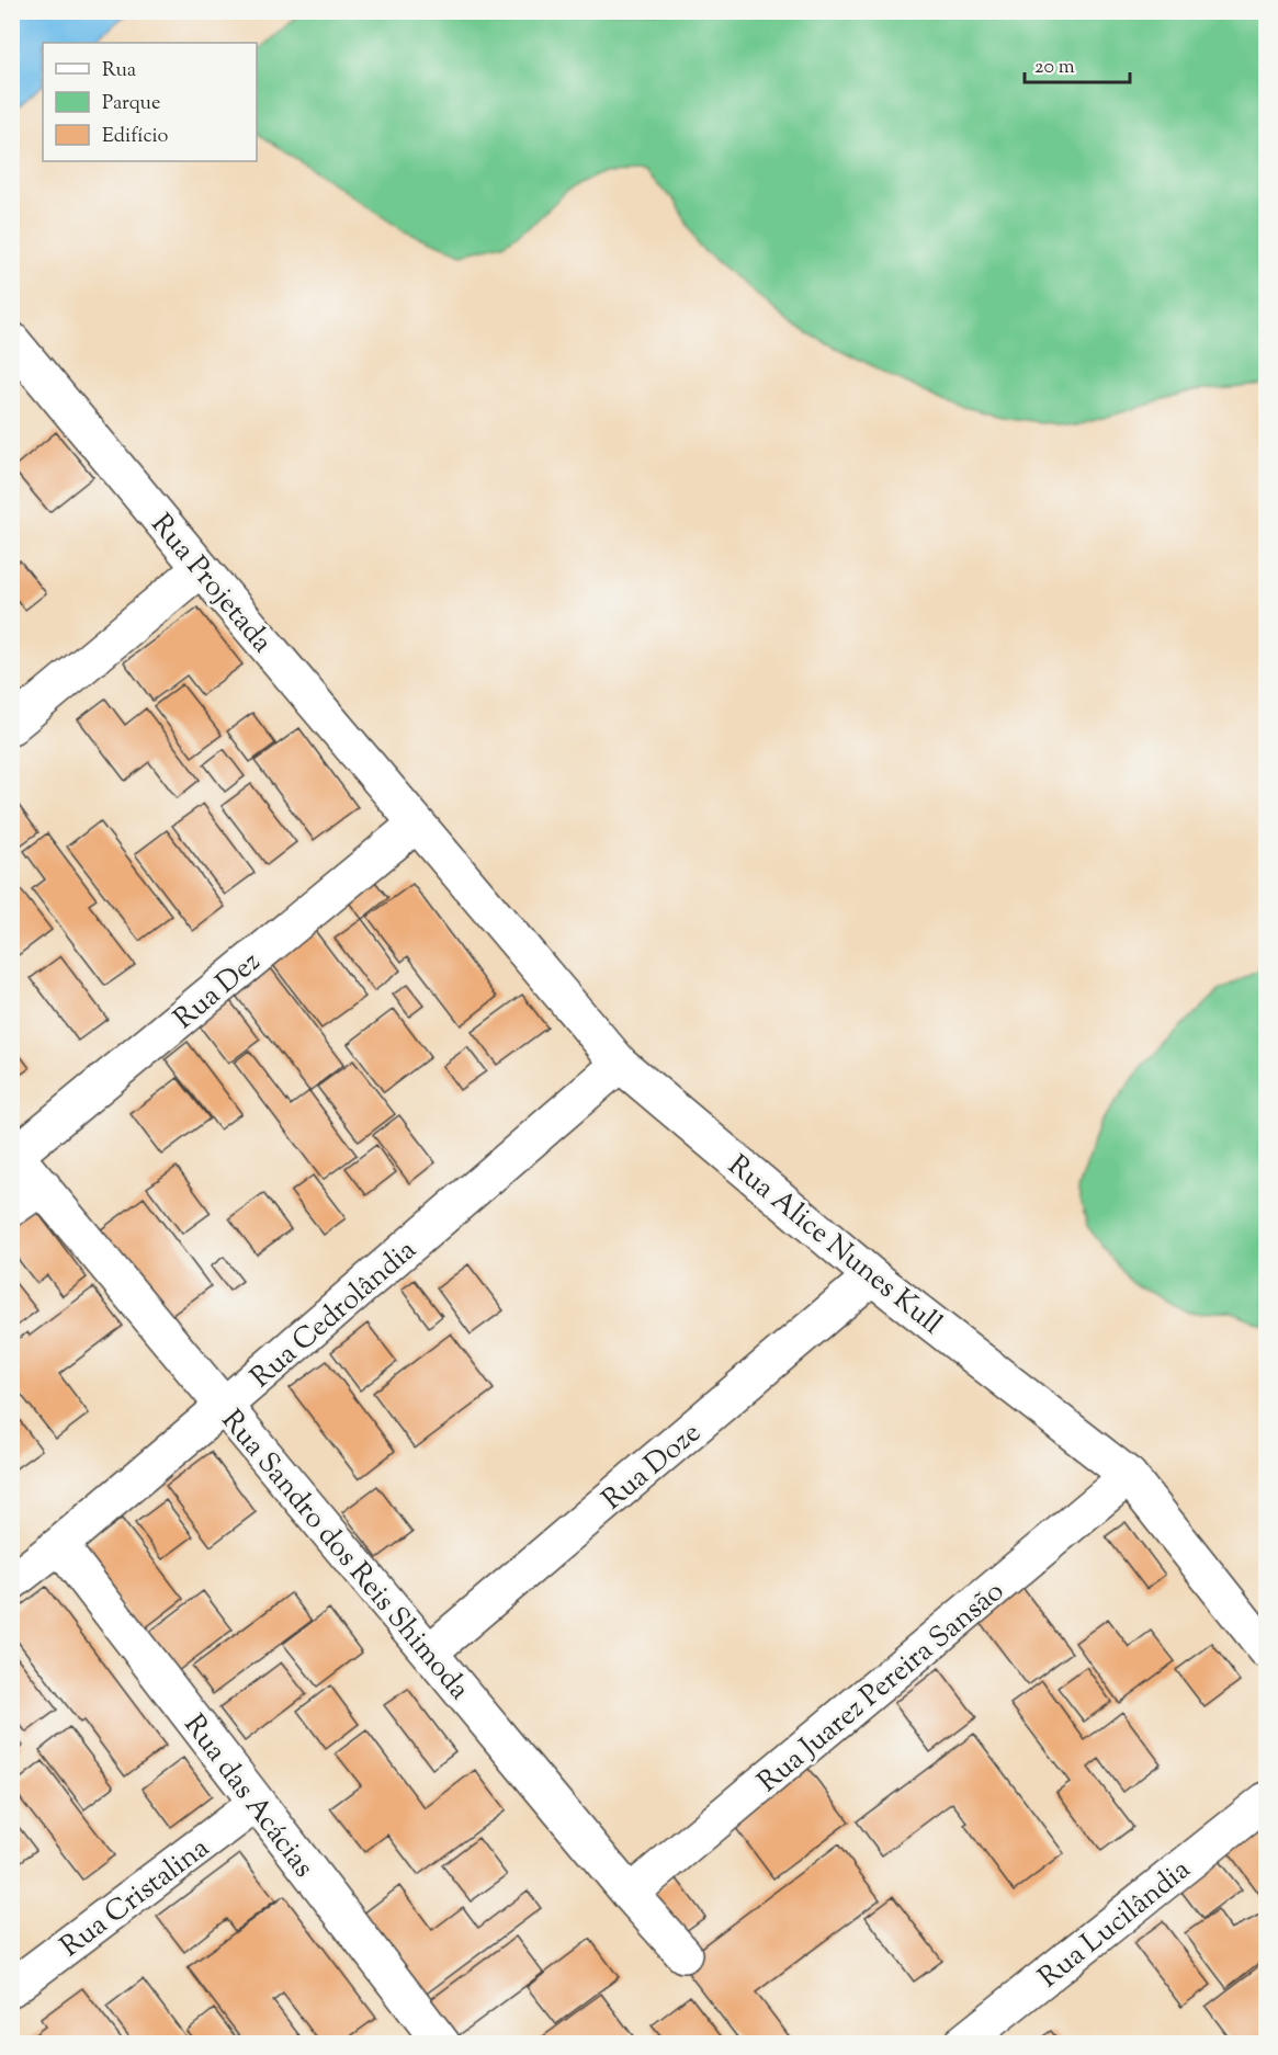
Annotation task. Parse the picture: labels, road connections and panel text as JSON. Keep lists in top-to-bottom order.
{
  "streets": {
    "street": [
      "Rua Projetada",
      "Rua Dez",
      "Rua Alice Nunes Kull",
      "Rua Cedrolândia",
      "Rua Doze",
      "Rua Sandro dos Reis Shimoda",
      "Rua Juarez Pereira Sansão",
      "Rua das Acácias",
      "Rua Cristalina",
      "Rua Lucilândia"
    ]
  },
  "crossings": [
    ["Rua Projetada", "Rua Dez"],
    ["Rua Projetada", "Rua Alice Nunes Kull"],
    ["Rua Dez", "Rua Alice Nunes Kull"],
    ["Rua Dez", "Rua Sandro dos Reis Shimoda"],
    ["Rua Alice Nunes Kull", "Rua Cedrolândia"],
    ["Rua Alice Nunes Kull", "Rua Doze"],
    ["Rua Alice Nunes Kull", "Rua Juarez Pereira Sansão"],
    ["Rua Cedrolândia", "Rua Sandro dos Reis Shimoda"],
    ["Rua Cedrolândia", "Rua das Acácias"],
    ["Rua Doze", "Rua Sandro dos Reis Shimoda"],
    ["Rua Sandro dos Reis Shimoda", "Rua Juarez Pereira Sansão"],
    ["Rua das Acácias", "Rua Cristalina"]
  ],
  "legend": ["Rua", "Parque", "Edifício"],
  "scale_bar": "20 m"
}
